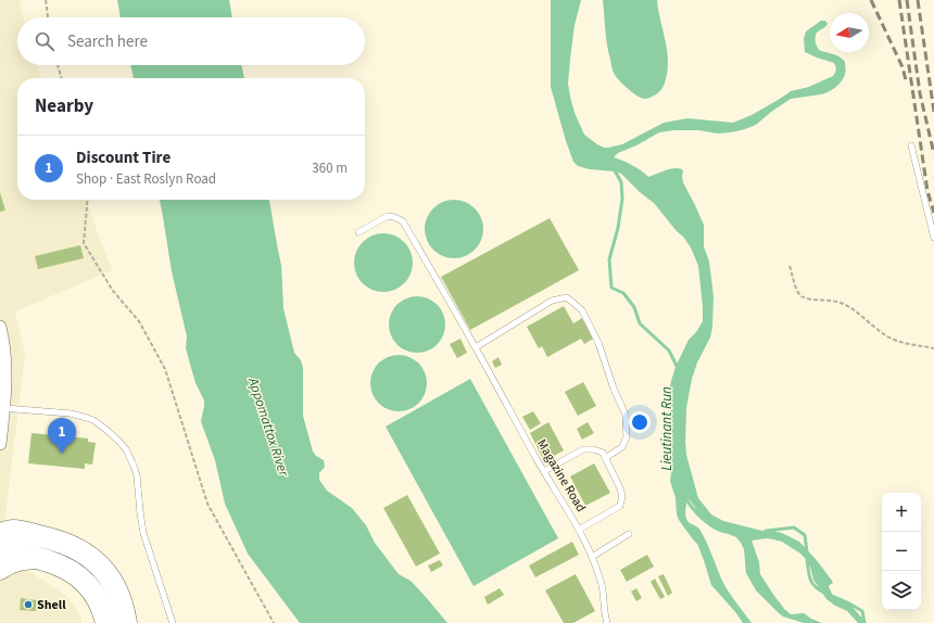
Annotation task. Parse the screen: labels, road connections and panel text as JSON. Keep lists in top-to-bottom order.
{
  "streets": {
    "lane": ["Magazine Road"]
  },
  "water": ["Appomattox River", "Lieutinant Run"],
  "places": ["Shell"],
  "north": "left",
  "page": {
    "search": "Search here",
    "heading": "Nearby",
    "list": [
      {
        "mark": "1",
        "name": "Discount Tire",
        "note": "Shop · East Roslyn Road",
        "value": "360 m"
      }
    ],
    "pins": "1",
    "map_buttons": ["+", "−"]
  }
}
